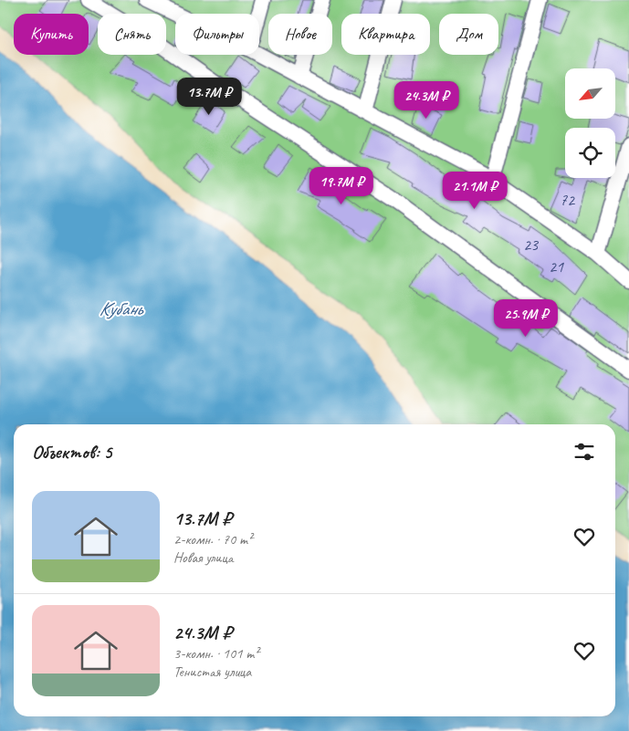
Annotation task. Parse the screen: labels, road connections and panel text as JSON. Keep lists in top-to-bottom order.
{
  "water": ["Кубань"],
  "house_numbers": ["72", "23", "21"],
  "north": "bottom left",
  "page": {
    "chip": [
      "Купить",
      "Снять",
      "Фильтры",
      "Новое",
      "Квартира",
      "Дом"
    ],
    "price": [
      "13.7M ₽",
      "24.3M ₽",
      "19.7M ₽",
      "21.1M ₽",
      "25.9M ₽"
    ],
    "heading": "Объектов: 5",
    "list": [
      {
        "name": "13.7M ₽",
        "note": "2-комн. · 70 m² · Новая улица"
      },
      {
        "name": "24.3M ₽",
        "note": "3-комн. · 101 m² · Тенистая улица"
      }
    ]
  }
}
